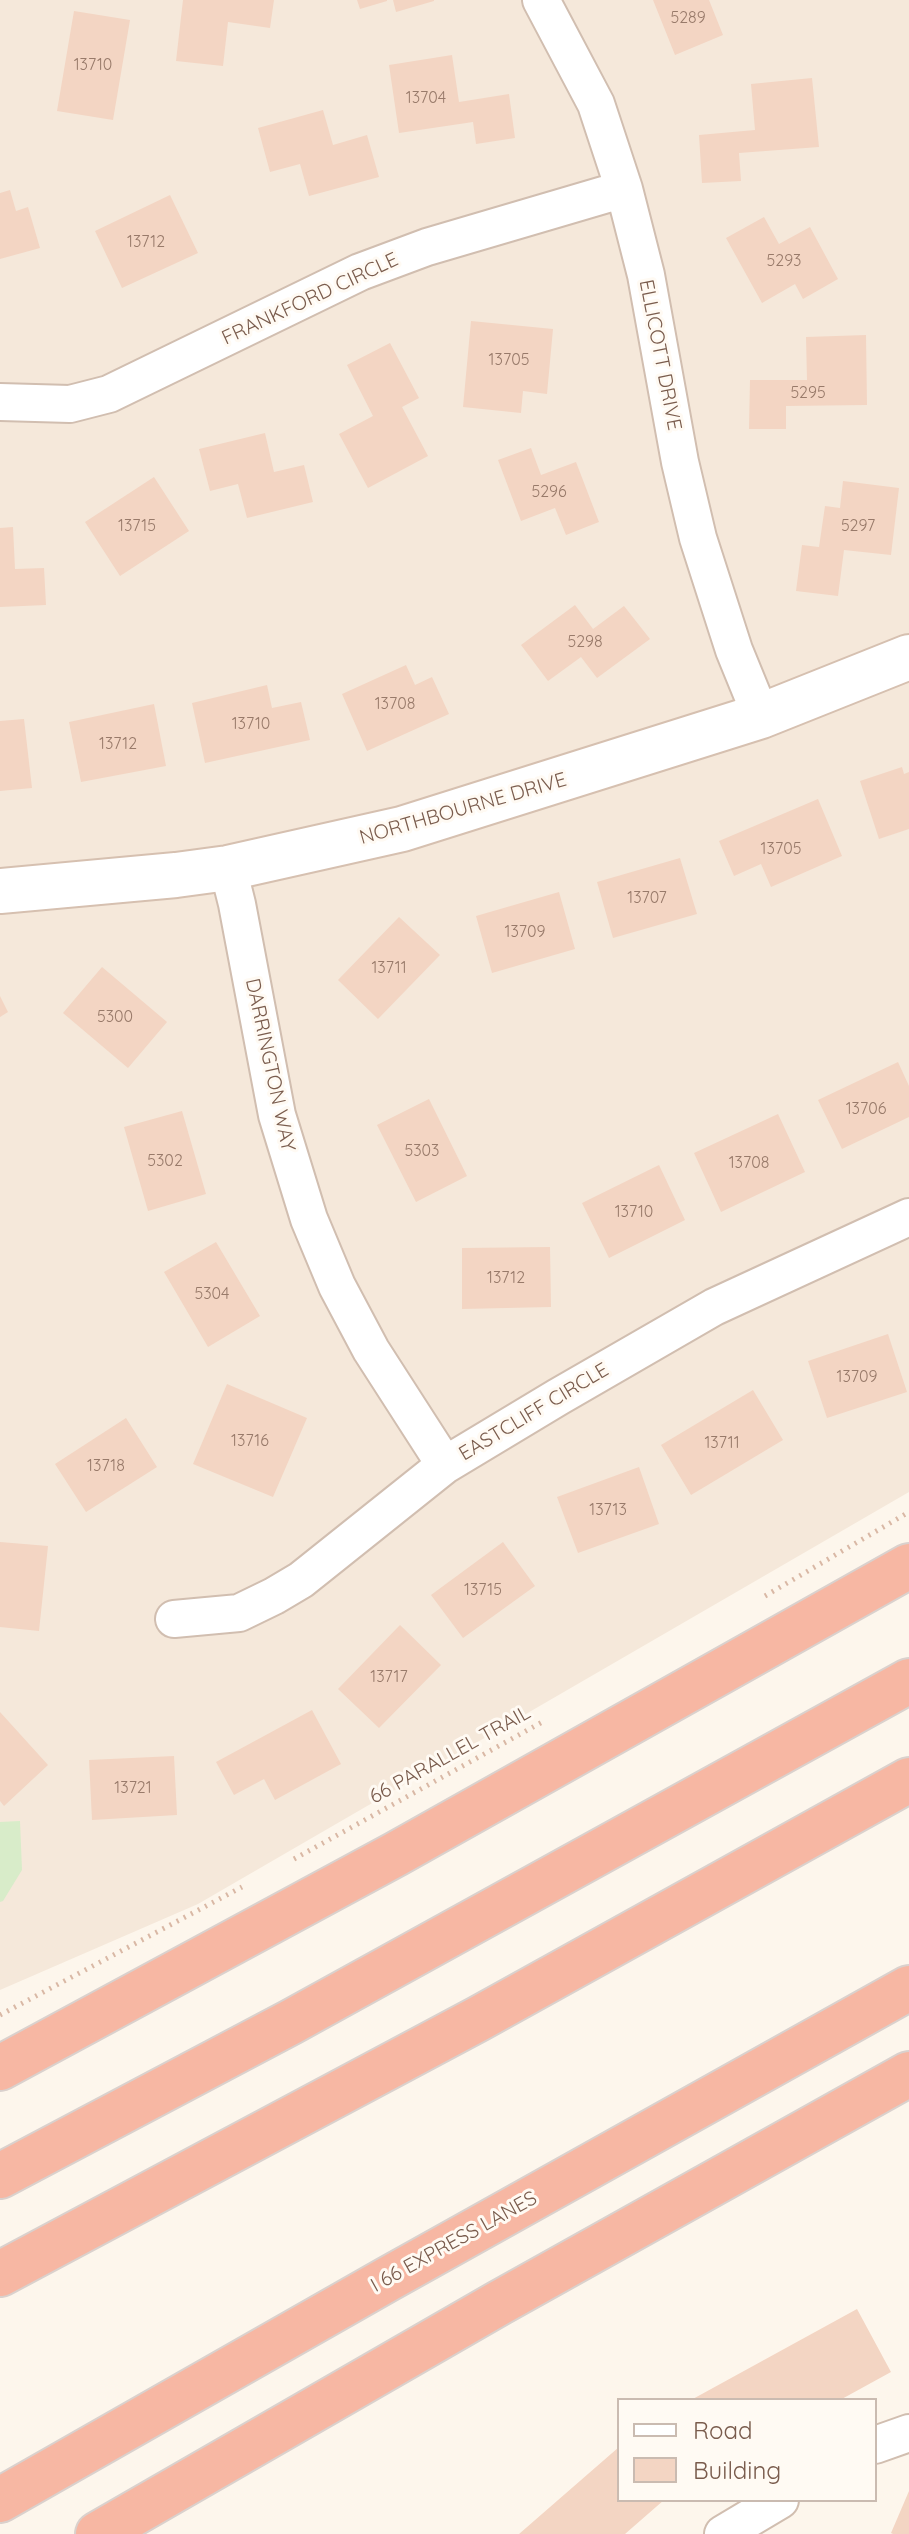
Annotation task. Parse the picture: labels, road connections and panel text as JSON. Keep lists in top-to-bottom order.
{
  "streets": {
    "highway": ["I 66 EXPRESS LANES"],
    "street": [
      "FRANKFORD CIRCLE",
      "ELLICOTT DRIVE",
      "NORTHBOURNE DRIVE",
      "DARRINGTON WAY",
      "EASTCLIFF CIRCLE"
    ],
    "path": ["66 PARALLEL TRAIL"]
  },
  "crossings": [
    ["FRANKFORD CIRCLE", "ELLICOTT DRIVE"],
    ["ELLICOTT DRIVE", "NORTHBOURNE DRIVE"],
    ["NORTHBOURNE DRIVE", "DARRINGTON WAY"],
    ["DARRINGTON WAY", "EASTCLIFF CIRCLE"]
  ],
  "house_numbers": [
    "5289",
    "13710",
    "13704",
    "13712",
    "5293",
    "13705",
    "5295",
    "5296",
    "13715",
    "5297",
    "5298",
    "13708",
    "13710",
    "13712",
    "13705",
    "13707",
    "13709",
    "13711",
    "5300",
    "13706",
    "5303",
    "5302",
    "13708",
    "13710",
    "13712",
    "5304",
    "13709",
    "13716",
    "13711",
    "13718",
    "13713",
    "13715",
    "13717",
    "13721"
  ],
  "legend": ["Road", "Building"]
}
